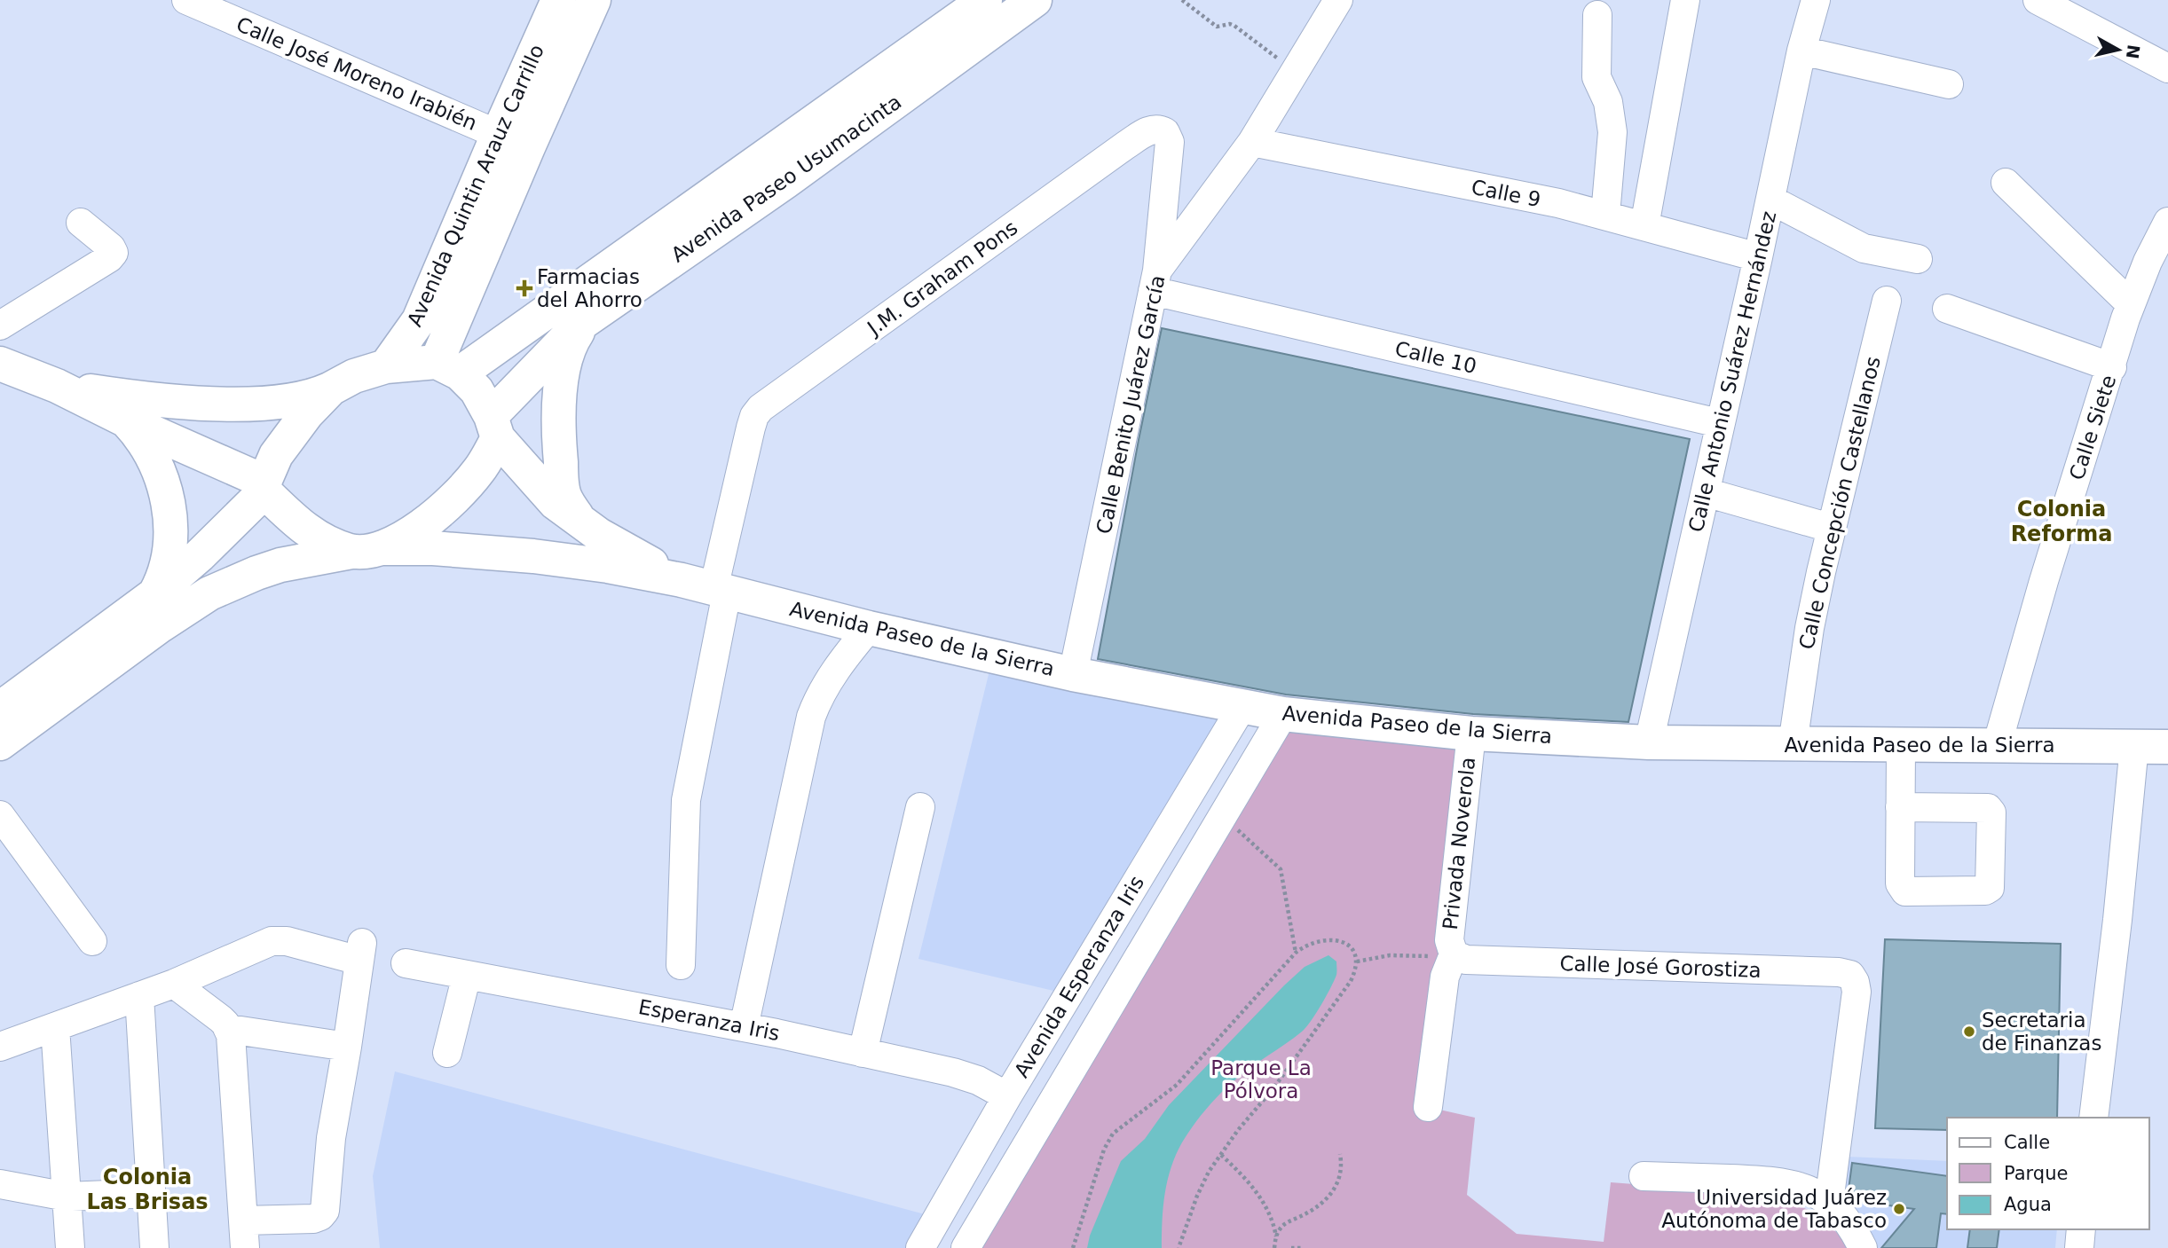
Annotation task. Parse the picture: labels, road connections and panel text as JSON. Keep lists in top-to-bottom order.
{
  "streets": {
    "main road": ["Avenida Paseo Usumacinta", "Avenida Quintin Arauz Carrillo", "Avenida Paseo de la Sierra"],
    "street": [
      "Calle José Moreno Irabién",
      "Calle 9",
      "J.M. Graham Pons",
      "Calle 10",
      "Calle Antonio Suárez Hernández",
      "Calle Benito Juárez García",
      "Calle Siete",
      "Calle Concepción Castellanos",
      "Privada Noverola",
      "Calle José Gorostiza",
      "Avenida Esperanza Iris",
      "Esperanza Iris"
    ]
  },
  "crossings": [
    ["Calle José Moreno Irabién", "Avenida Quintin Arauz Carrillo"],
    ["Avenida Paseo Usumacinta", "Avenida Quintin Arauz Carrillo"],
    ["Avenida Paseo Usumacinta", "Avenida Paseo de la Sierra"],
    ["Avenida Quintin Arauz Carrillo", "Avenida Paseo de la Sierra"],
    ["Calle 9", "Calle Antonio Suárez Hernández"],
    ["Calle 9", "Calle Benito Juárez García"],
    ["J.M. Graham Pons", "Calle 10"],
    ["J.M. Graham Pons", "Calle Benito Juárez García"],
    ["J.M. Graham Pons", "Avenida Paseo de la Sierra"],
    ["Calle 10", "Calle Antonio Suárez Hernández"],
    ["Calle 10", "Calle Benito Juárez García"],
    ["Calle Antonio Suárez Hernández", "Avenida Paseo de la Sierra"],
    ["Calle Benito Juárez García", "Avenida Paseo de la Sierra"],
    ["Calle Siete", "Avenida Paseo de la Sierra"],
    ["Calle Concepción Castellanos", "Avenida Paseo de la Sierra"],
    ["Avenida Paseo de la Sierra", "Privada Noverola"],
    ["Avenida Paseo de la Sierra", "Avenida Esperanza Iris"],
    ["Privada Noverola", "Calle José Gorostiza"],
    ["Avenida Esperanza Iris", "Esperanza Iris"]
  ],
  "districts": ["Colonia Reforma", "Colonia Las Brisas"],
  "parks": ["Parque La Pólvora"],
  "places": {
    "health": ["Farmacias del Ahorro"],
    "other": ["Secretaria de Finanzas", "Universidad Juárez Autónoma de Tabasco"]
  },
  "legend": ["Calle", "Parque", "Agua"],
  "north": "right"
}
